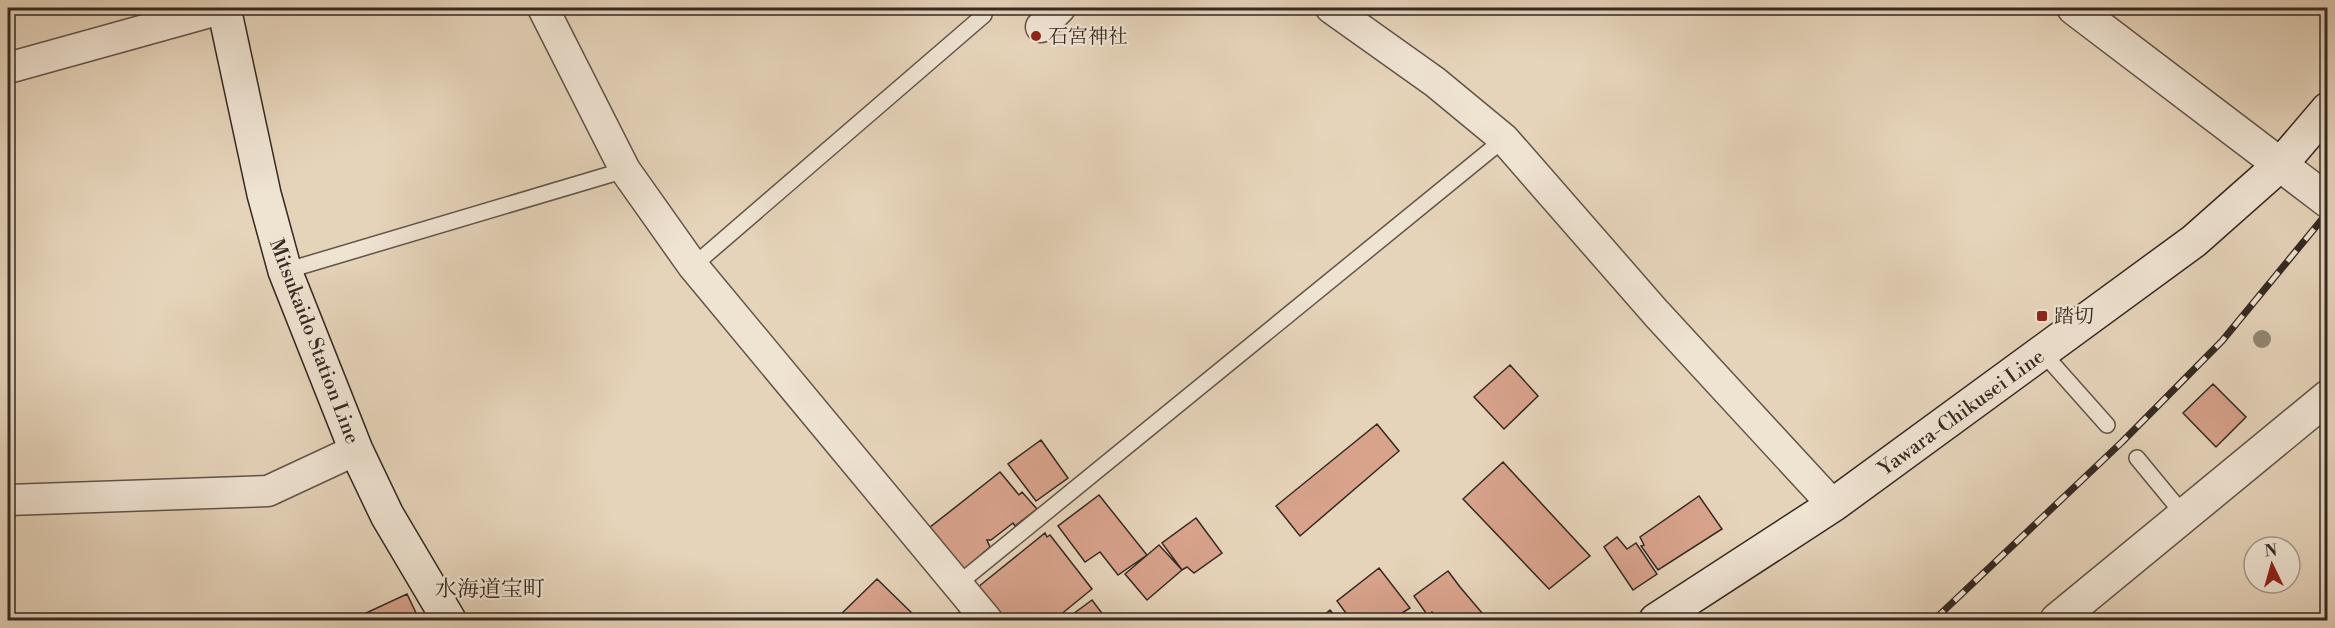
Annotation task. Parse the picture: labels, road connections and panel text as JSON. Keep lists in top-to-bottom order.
{
  "streets": {
    "main road": ["Mitsukaido Station Line", "Yawara-Chikusei Line"]
  },
  "districts": ["水海道宝町"],
  "places": {
    "other": ["石宮神社"],
    "transit": ["踏切"]
  },
  "north": "top"
}
